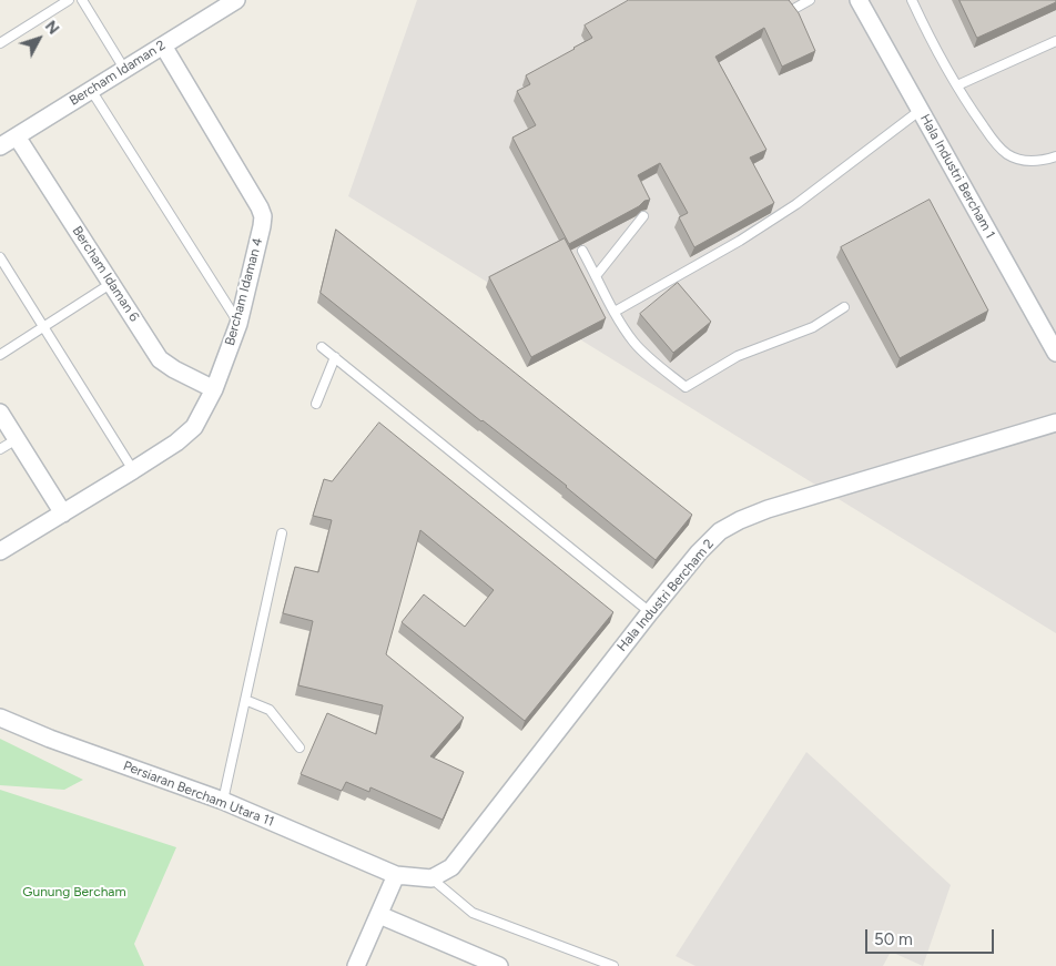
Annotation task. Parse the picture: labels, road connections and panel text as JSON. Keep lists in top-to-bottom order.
{
  "streets": {
    "street": [
      "Bercham Idaman 2",
      "Hala Industri Bercham 1",
      "Bercham Idaman 6",
      "Bercham Idaman 4",
      "Hala Industri Bercham 2",
      "Persiaran Bercham Utara 11"
    ]
  },
  "crossings": [
    ["Bercham Idaman 2", "Bercham Idaman 6"],
    ["Bercham Idaman 2", "Bercham Idaman 4"],
    ["Bercham Idaman 6", "Bercham Idaman 4"]
  ],
  "parks": ["Gunung Bercham"],
  "scale_bar": "50 m",
  "north": "top right"
}
